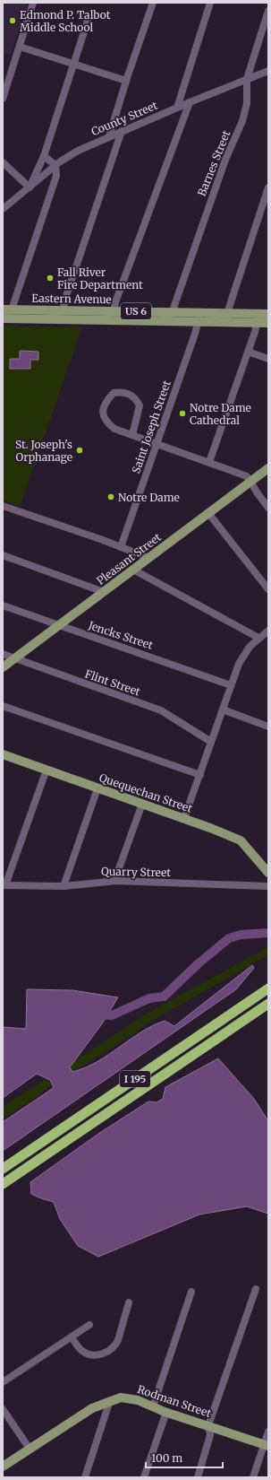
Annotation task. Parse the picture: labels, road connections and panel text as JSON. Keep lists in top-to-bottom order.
{
  "streets": {
    "highway": ["I 195"],
    "main road": [
      "Eastern Avenue",
      "US 6",
      "Pleasant Street",
      "Quequechan Street",
      "Rodman Street"
    ],
    "street": [
      "County Street",
      "Barnes Street",
      "Saint Joseph Street",
      "Jencks Street",
      "Flint Street",
      "Quarry Street"
    ]
  },
  "crossings": [
    ["County Street", "Barnes Street"],
    ["Barnes Street", "Eastern Avenue"],
    ["Eastern Avenue", "Saint Joseph Street"],
    ["Pleasant Street", "Jencks Street"],
    ["Pleasant Street", "Flint Street"]
  ],
  "places": [
    "Edmond P. Talbot Middle School",
    "Fall River Fire Department",
    "Notre Dame Cathedral",
    "St. Joseph's Orphanage",
    "Notre Dame"
  ],
  "scale_bar": "100 m"
}
